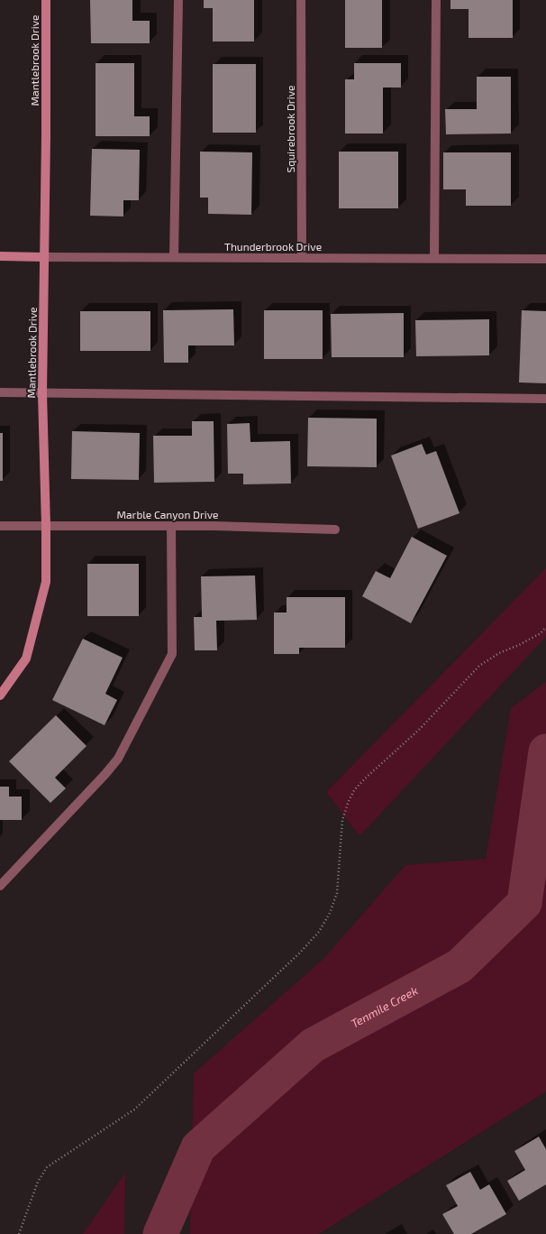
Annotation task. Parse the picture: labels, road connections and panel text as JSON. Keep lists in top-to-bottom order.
{
  "streets": {
    "street": [
      "Mantlebrook Drive",
      "Squirebrook Drive",
      "Thunderbrook Drive",
      "Marble Canyon Drive"
    ]
  },
  "crossings": [
    ["Mantlebrook Drive", "Thunderbrook Drive"],
    ["Mantlebrook Drive", "Marble Canyon Drive"],
    ["Squirebrook Drive", "Thunderbrook Drive"]
  ],
  "water": ["Tenmile Creek"]
}
